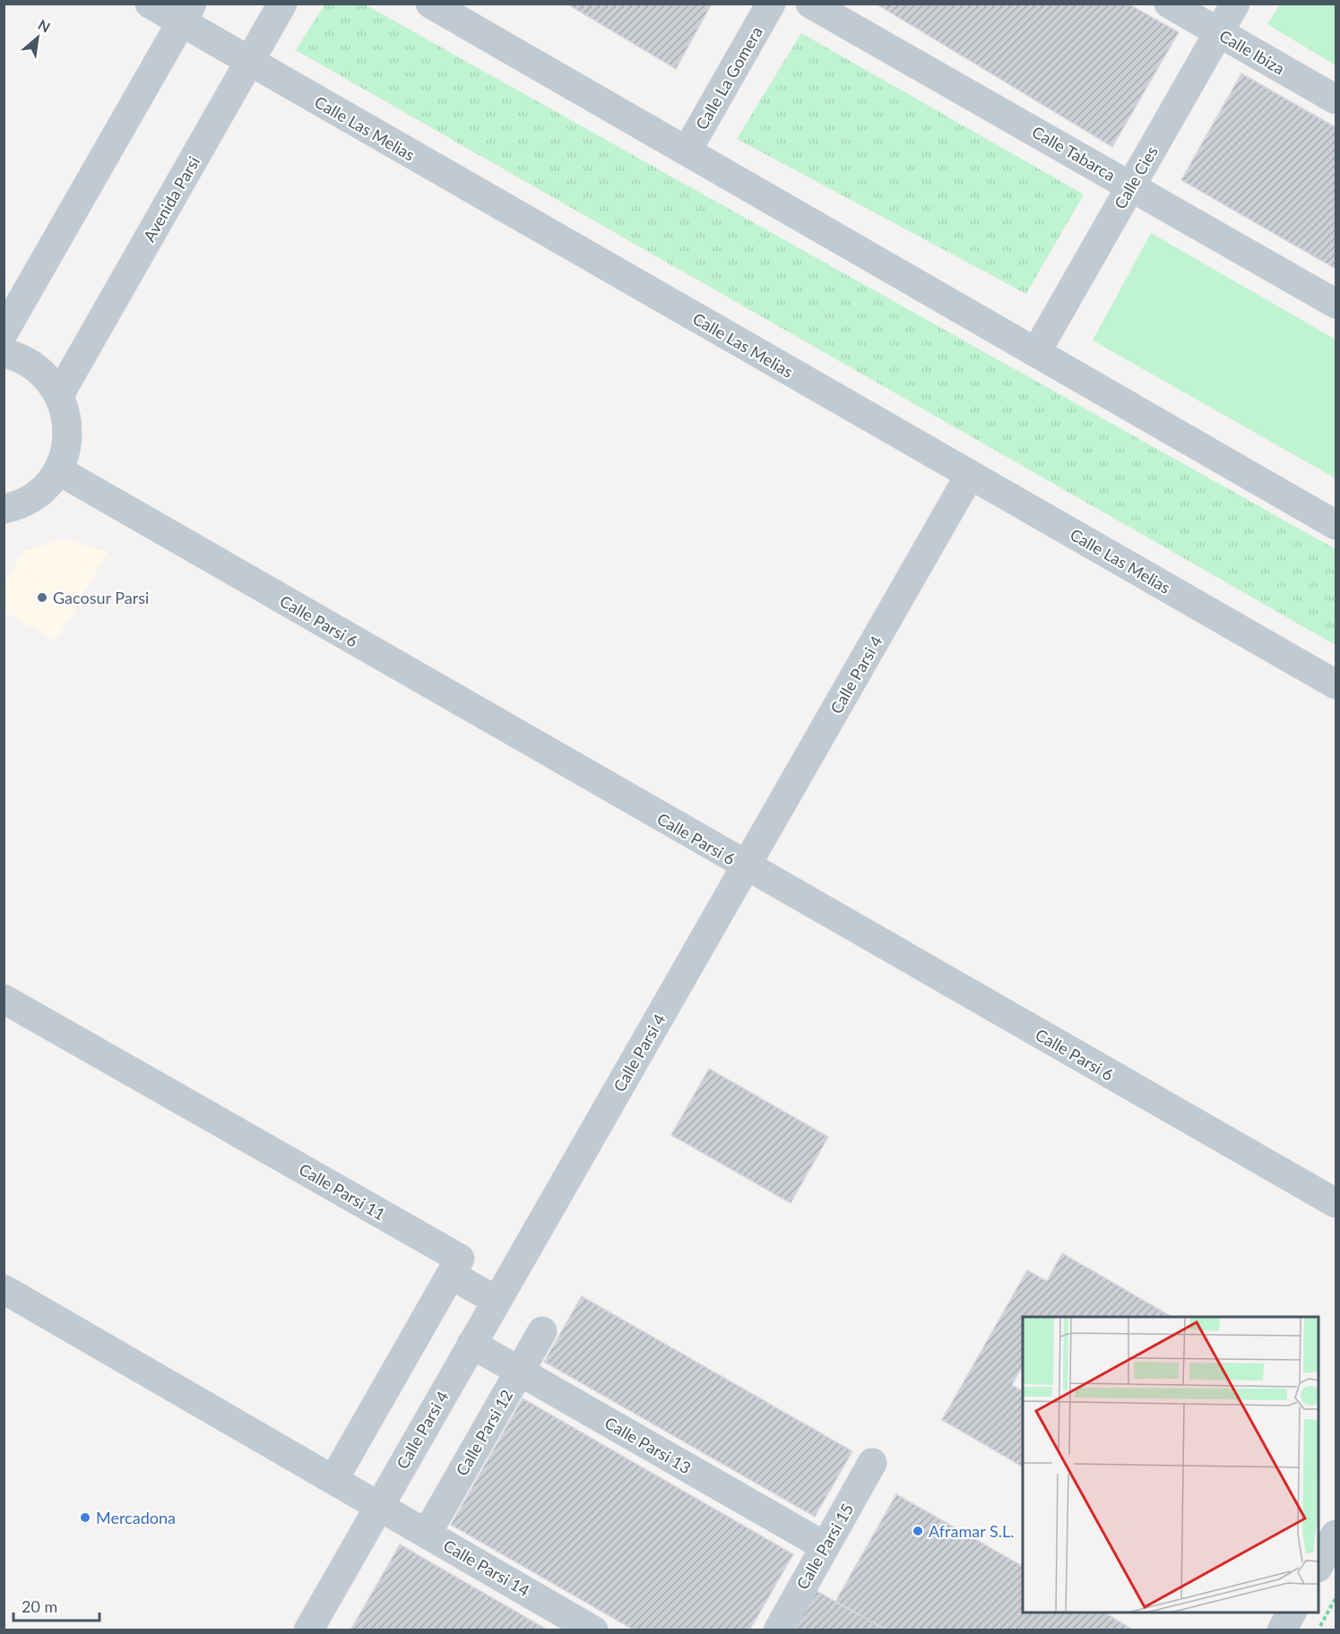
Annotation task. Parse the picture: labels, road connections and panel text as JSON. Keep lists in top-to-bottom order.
{
  "streets": {
    "street": [
      "Calle Ibiza",
      "Calle La Gomera",
      "Calle Las Melias",
      "Calle Tabarca",
      "Calle Cies",
      "Avenida Parsi",
      "Calle Parsi 6",
      "Calle Parsi 4",
      "Calle Parsi 11",
      "Calle Parsi 12",
      "Calle Parsi 13",
      "Calle Parsi 15",
      "Calle Parsi 14"
    ]
  },
  "crossings": [
    ["Calle Ibiza", "Calle Cies"],
    ["Calle Las Melias", "Avenida Parsi"],
    ["Calle Las Melias", "Calle Parsi 4"],
    ["Calle Tabarca", "Calle Cies"],
    ["Calle Parsi 6", "Calle Parsi 4"],
    ["Calle Parsi 4", "Calle Parsi 13"],
    ["Calle Parsi 4", "Calle Parsi 14"],
    ["Calle Parsi 12", "Calle Parsi 13"],
    ["Calle Parsi 12", "Calle Parsi 14"],
    ["Calle Parsi 13", "Calle Parsi 15"]
  ],
  "places": ["Gacosur Parsi", "Mercadona", "Aframar S.L."],
  "scale_bar": "20 m",
  "north": "top right"
}
